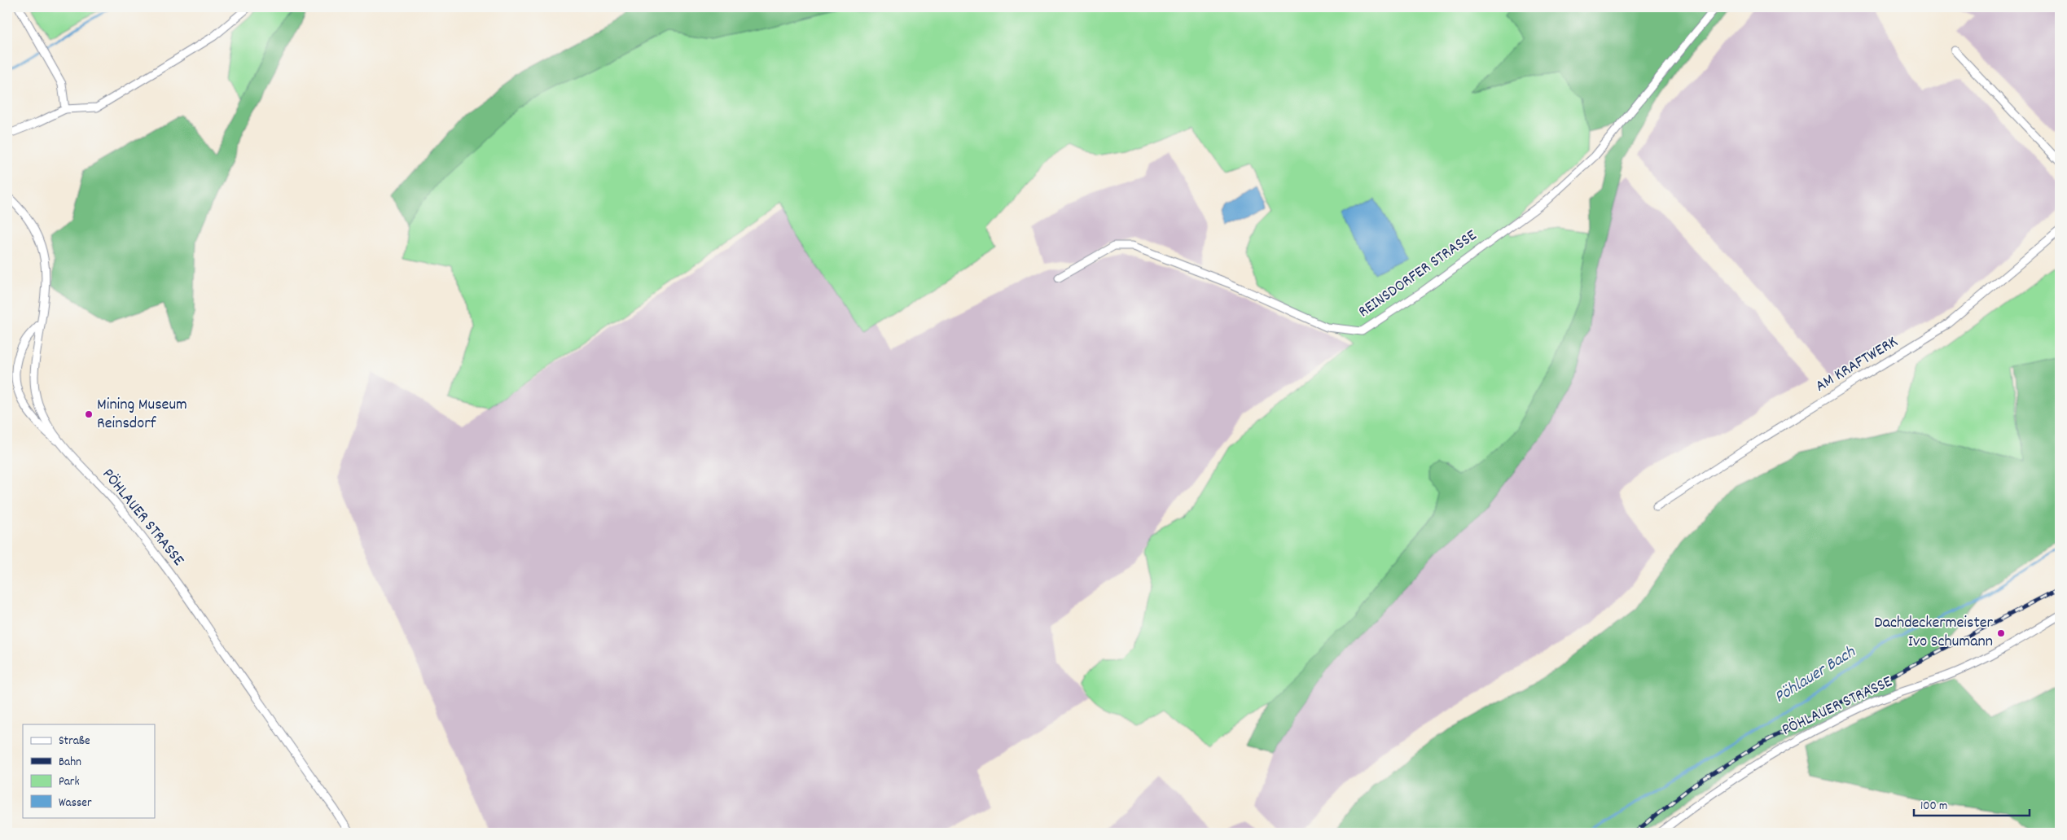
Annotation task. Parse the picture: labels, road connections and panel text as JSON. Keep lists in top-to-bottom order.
{
  "streets": {
    "street": ["REINSDORFER STRASSE", "AM KRAFTWERK", "PÖHLAUER STRASSE"]
  },
  "water": ["Pöhlauer Bach"],
  "places": ["Mining Museum Reinsdorf", "Dachdeckermeister Ivo Schumann"],
  "legend": [
    "Straße",
    "Bahn",
    "Park",
    "Wasser"
  ],
  "scale_bar": "100 m"
}
